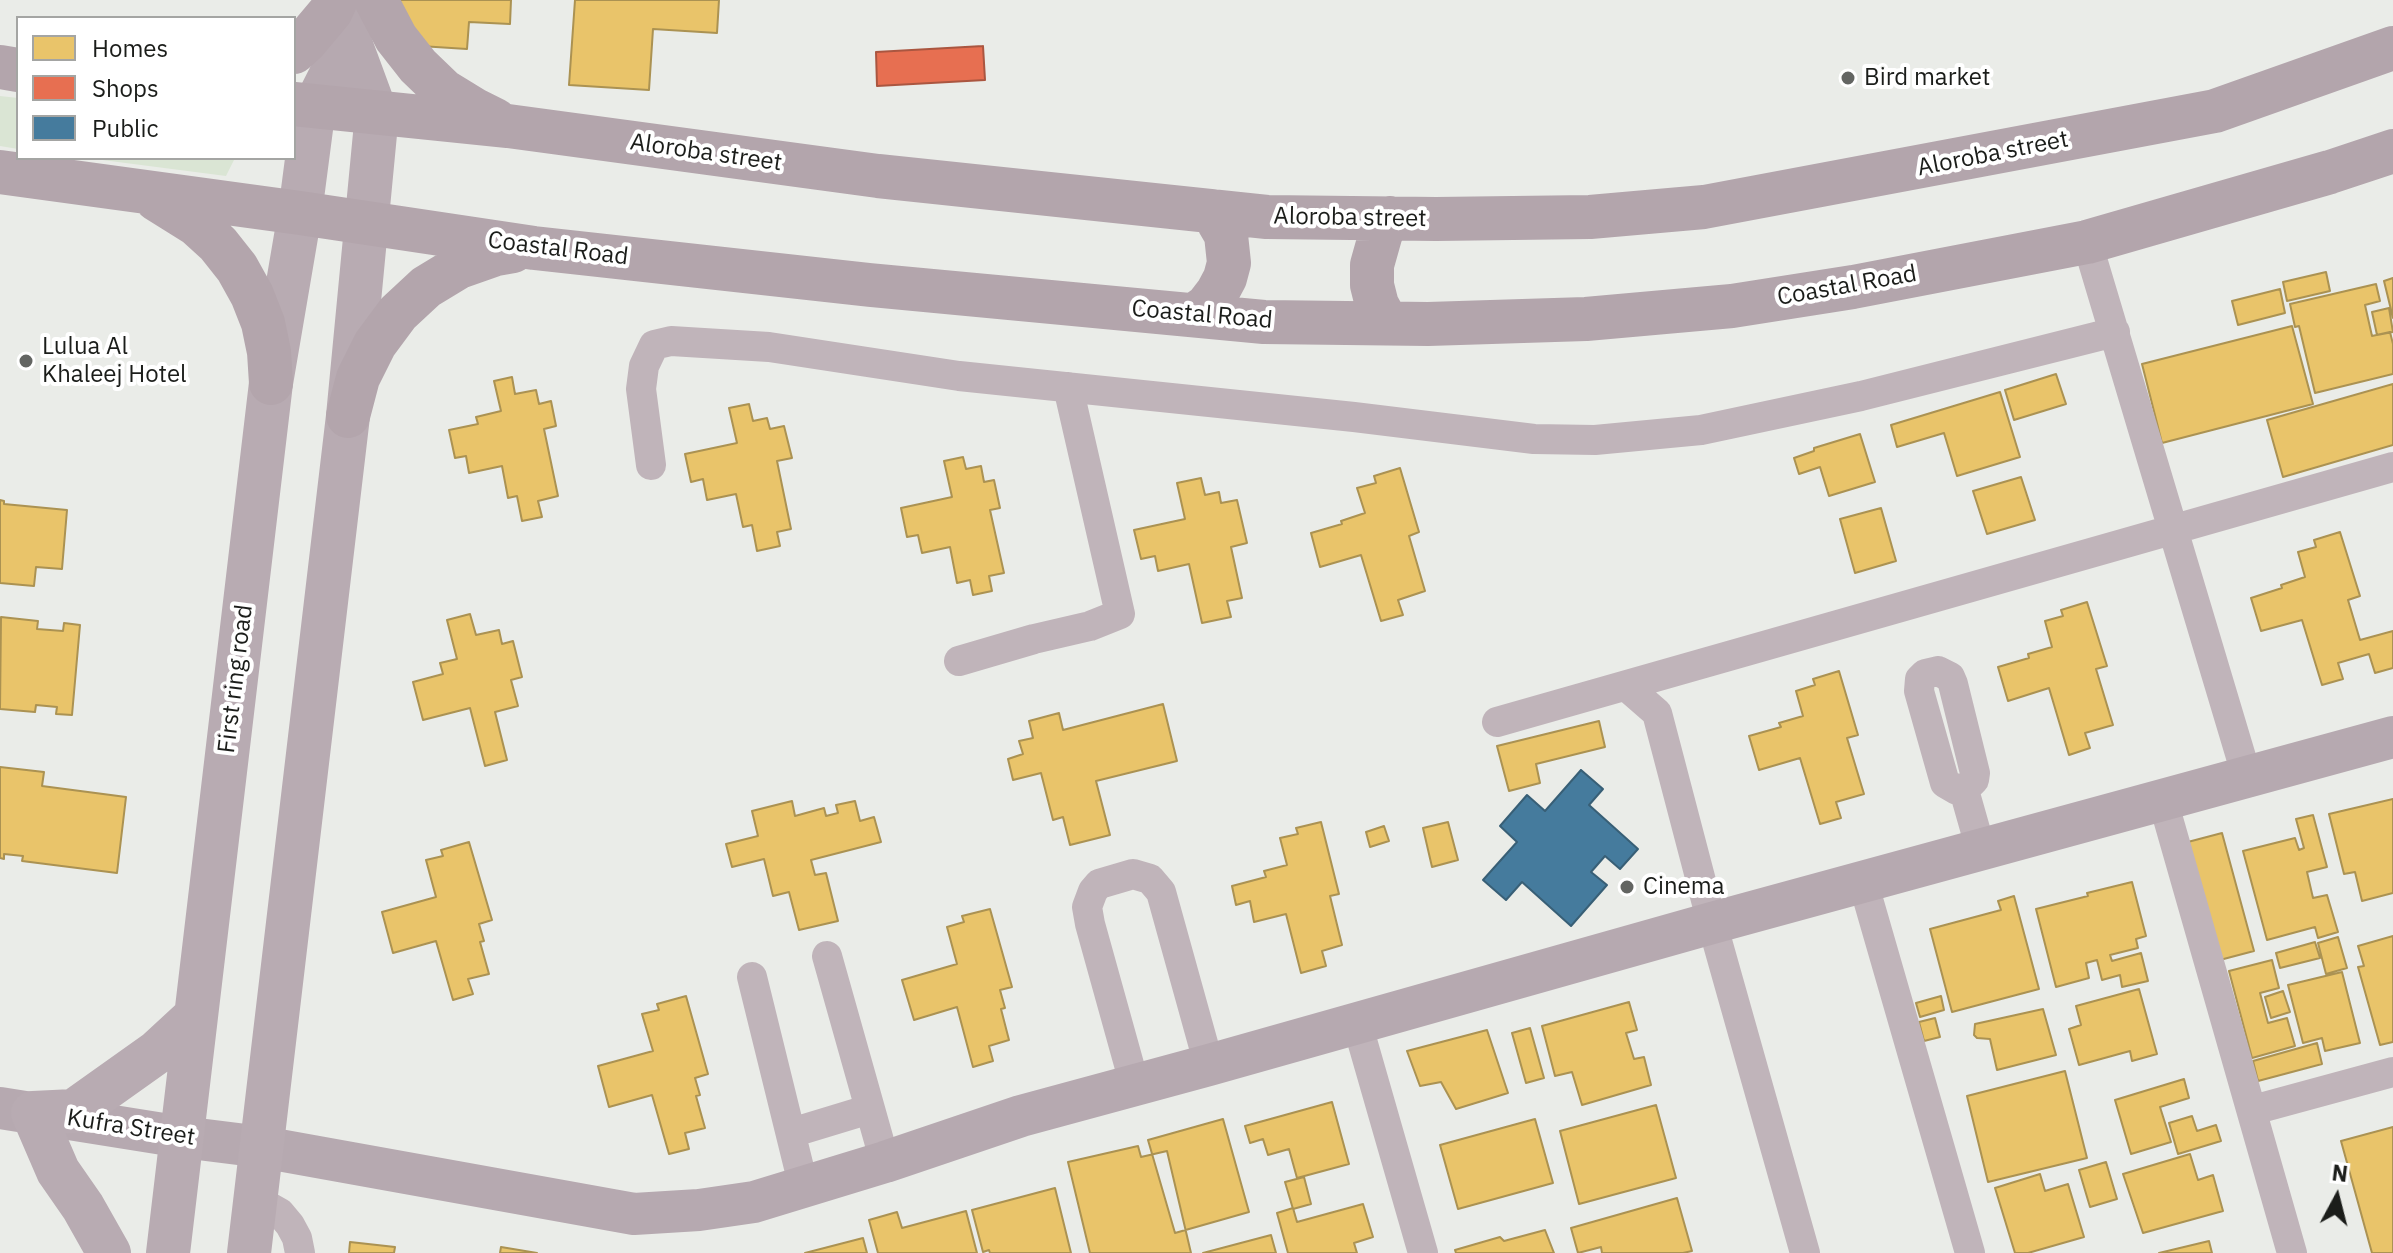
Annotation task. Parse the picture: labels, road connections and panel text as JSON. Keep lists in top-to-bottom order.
{
  "streets": {
    "highway": ["Aloroba street", "Coastal Road"],
    "main road": ["First ring road"],
    "street": ["Kufra Street"]
  },
  "crossings": [
    ["Aloroba street", "First ring road"],
    ["Coastal Road", "First ring road"],
    ["First ring road", "Kufra Street"]
  ],
  "places": ["Bird market", "Lulua Al Khaleej Hotel", "Cinema"],
  "legend": ["Homes", "Shops", "Public"],
  "north": "top"
}
